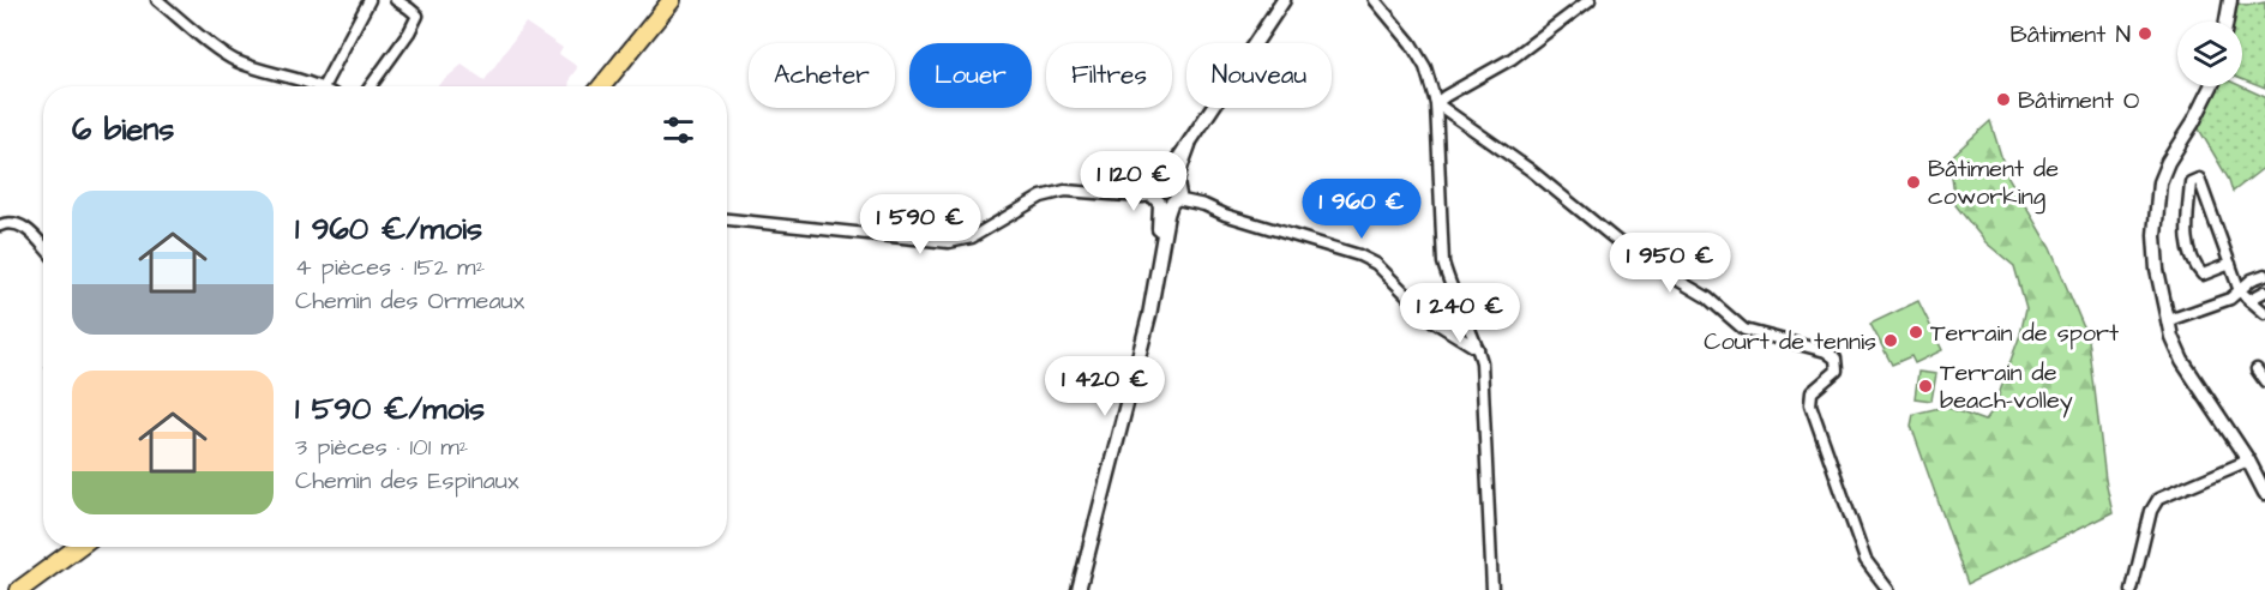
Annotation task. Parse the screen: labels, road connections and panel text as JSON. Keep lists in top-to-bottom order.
{
  "places": [
    "Bâtiment N",
    "Bâtiment O",
    "Bâtiment de coworking",
    "Terrain de sport",
    "Court de tennis",
    "Terrain de beach-volley"
  ],
  "page": {
    "chip": [
      "Acheter",
      "Louer",
      "Filtres",
      "Nouveau"
    ],
    "heading": "6 biens",
    "price": [
      "1 120 €",
      "1 960 €",
      "1 590 €",
      "1 950 €",
      "1 240 €",
      "1 420 €"
    ],
    "list": [
      {
        "name": "1 960 €/mois",
        "note": "4 pièces · 152 m² · Chemin des Ormeaux"
      },
      {
        "name": "1 590 €/mois",
        "note": "3 pièces · 101 m² · Chemin des Espinaux"
      }
    ]
  }
}
